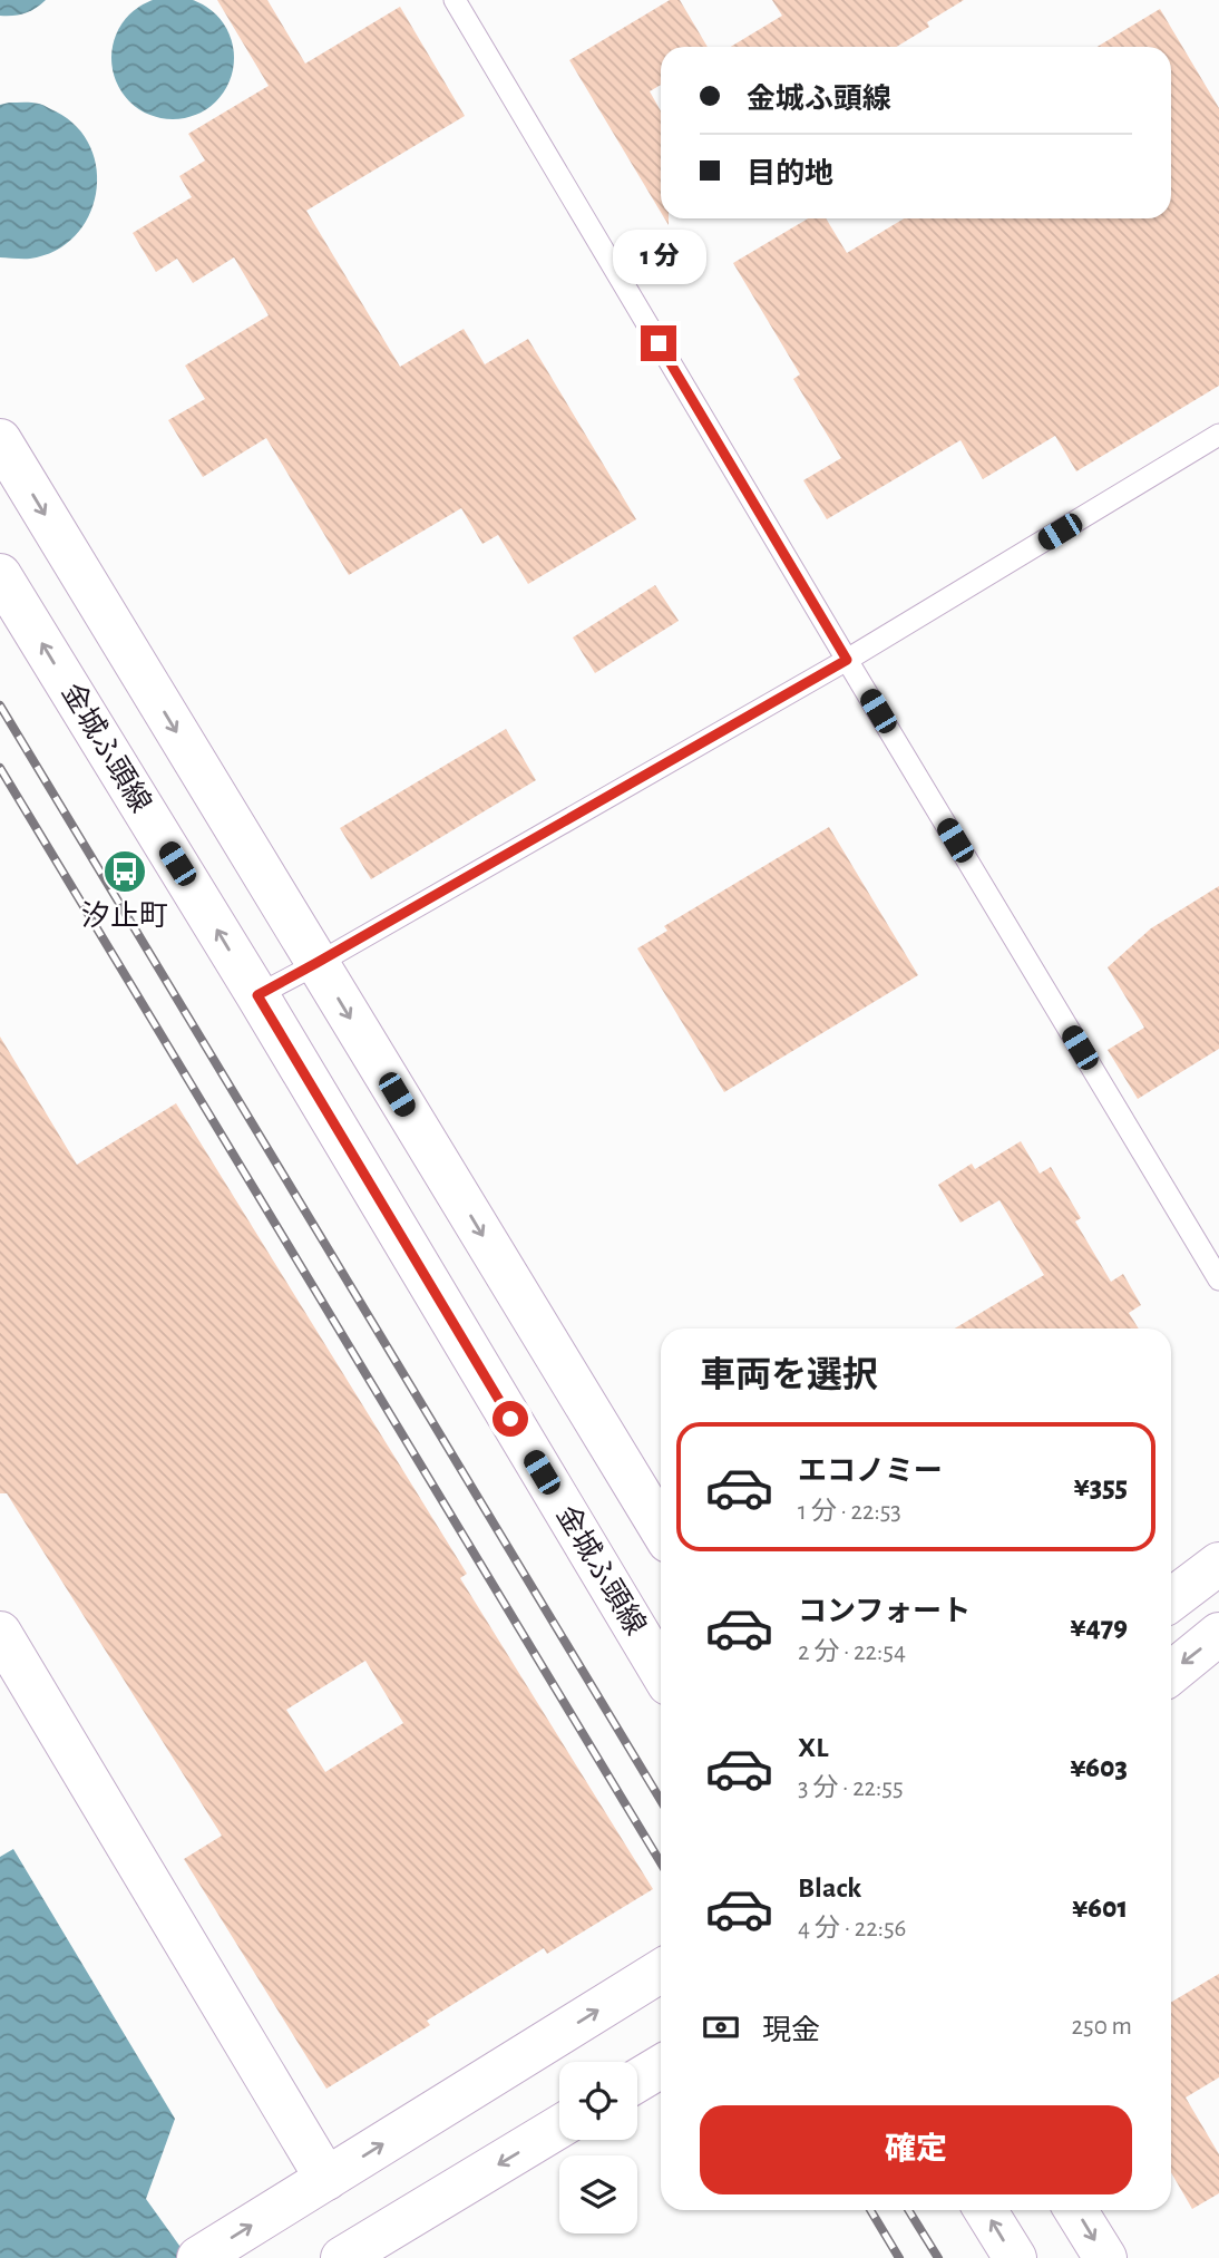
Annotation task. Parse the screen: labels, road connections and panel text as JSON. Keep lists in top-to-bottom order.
{
  "streets": {
    "main road": ["金城ふ頭線"]
  },
  "places": {
    "bus stop": ["汐止町"]
  },
  "page": {
    "banner": ["金城ふ頭線", "目的地"],
    "bubble": "1 分",
    "heading": "車両を選択",
    "list": [
      {
        "name": "エコノミー",
        "note": "1 分 · 22:53",
        "value": "¥355"
      },
      {
        "name": "コンフォート",
        "note": "2 分 · 22:54",
        "value": "¥479"
      },
      {
        "name": "XL",
        "note": "3 分 · 22:55",
        "value": "¥603"
      },
      {
        "name": "Black",
        "note": "4 分 · 22:56",
        "value": "¥601"
      }
    ],
    "pay": ["現金", "250 m"],
    "buttons": "確定"
  }
}
